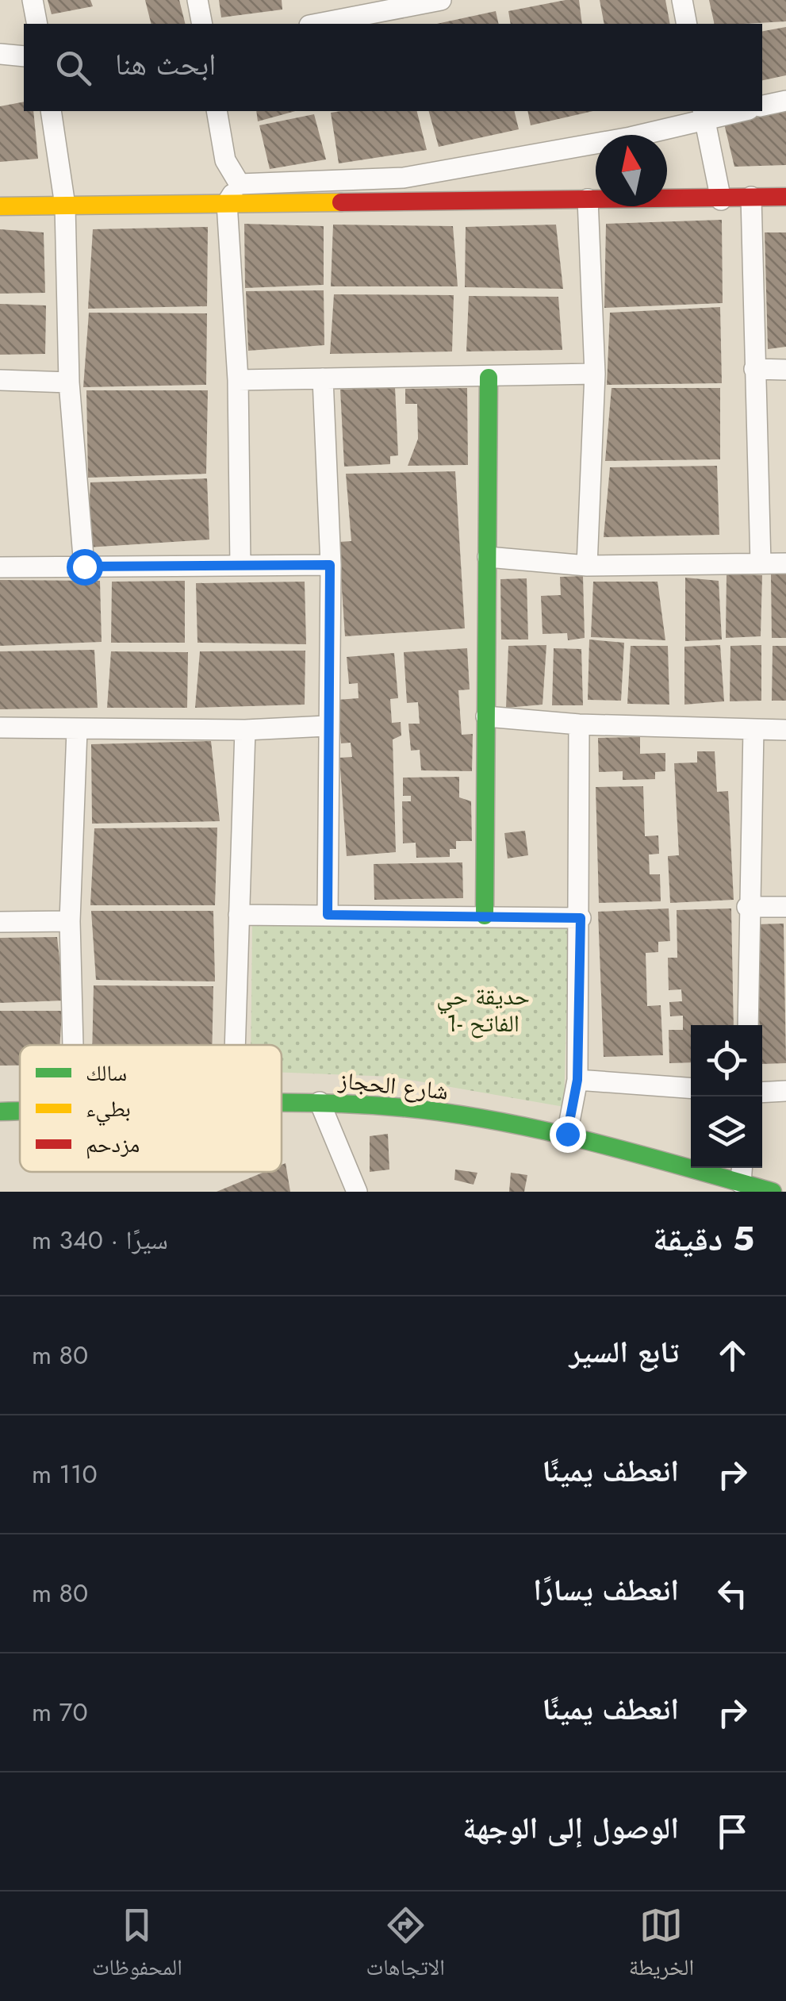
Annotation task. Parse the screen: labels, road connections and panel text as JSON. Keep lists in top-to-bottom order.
{
  "streets": {
    "street": ["شارع الحجاز"]
  },
  "parks": ["حديقة حي الفاتح -1"],
  "legend": ["سالك", "بطيء", "مزدحم"],
  "north": "top",
  "page": {
    "search": "ابحث هنا",
    "heading": ["5 دقيقة", "سيرًا · 340 m"],
    "list": [
      ["تابع السير", "80 m"],
      ["انعطف يمينًا", "110 m"],
      ["انعطف يسارًا", "80 m"],
      ["انعطف يمينًا", "70 m"],
      "الوصول إلى الوجهة"
    ],
    "nav": ["الخريطة", "الاتجاهات", "المحفوظات"]
  }
}
